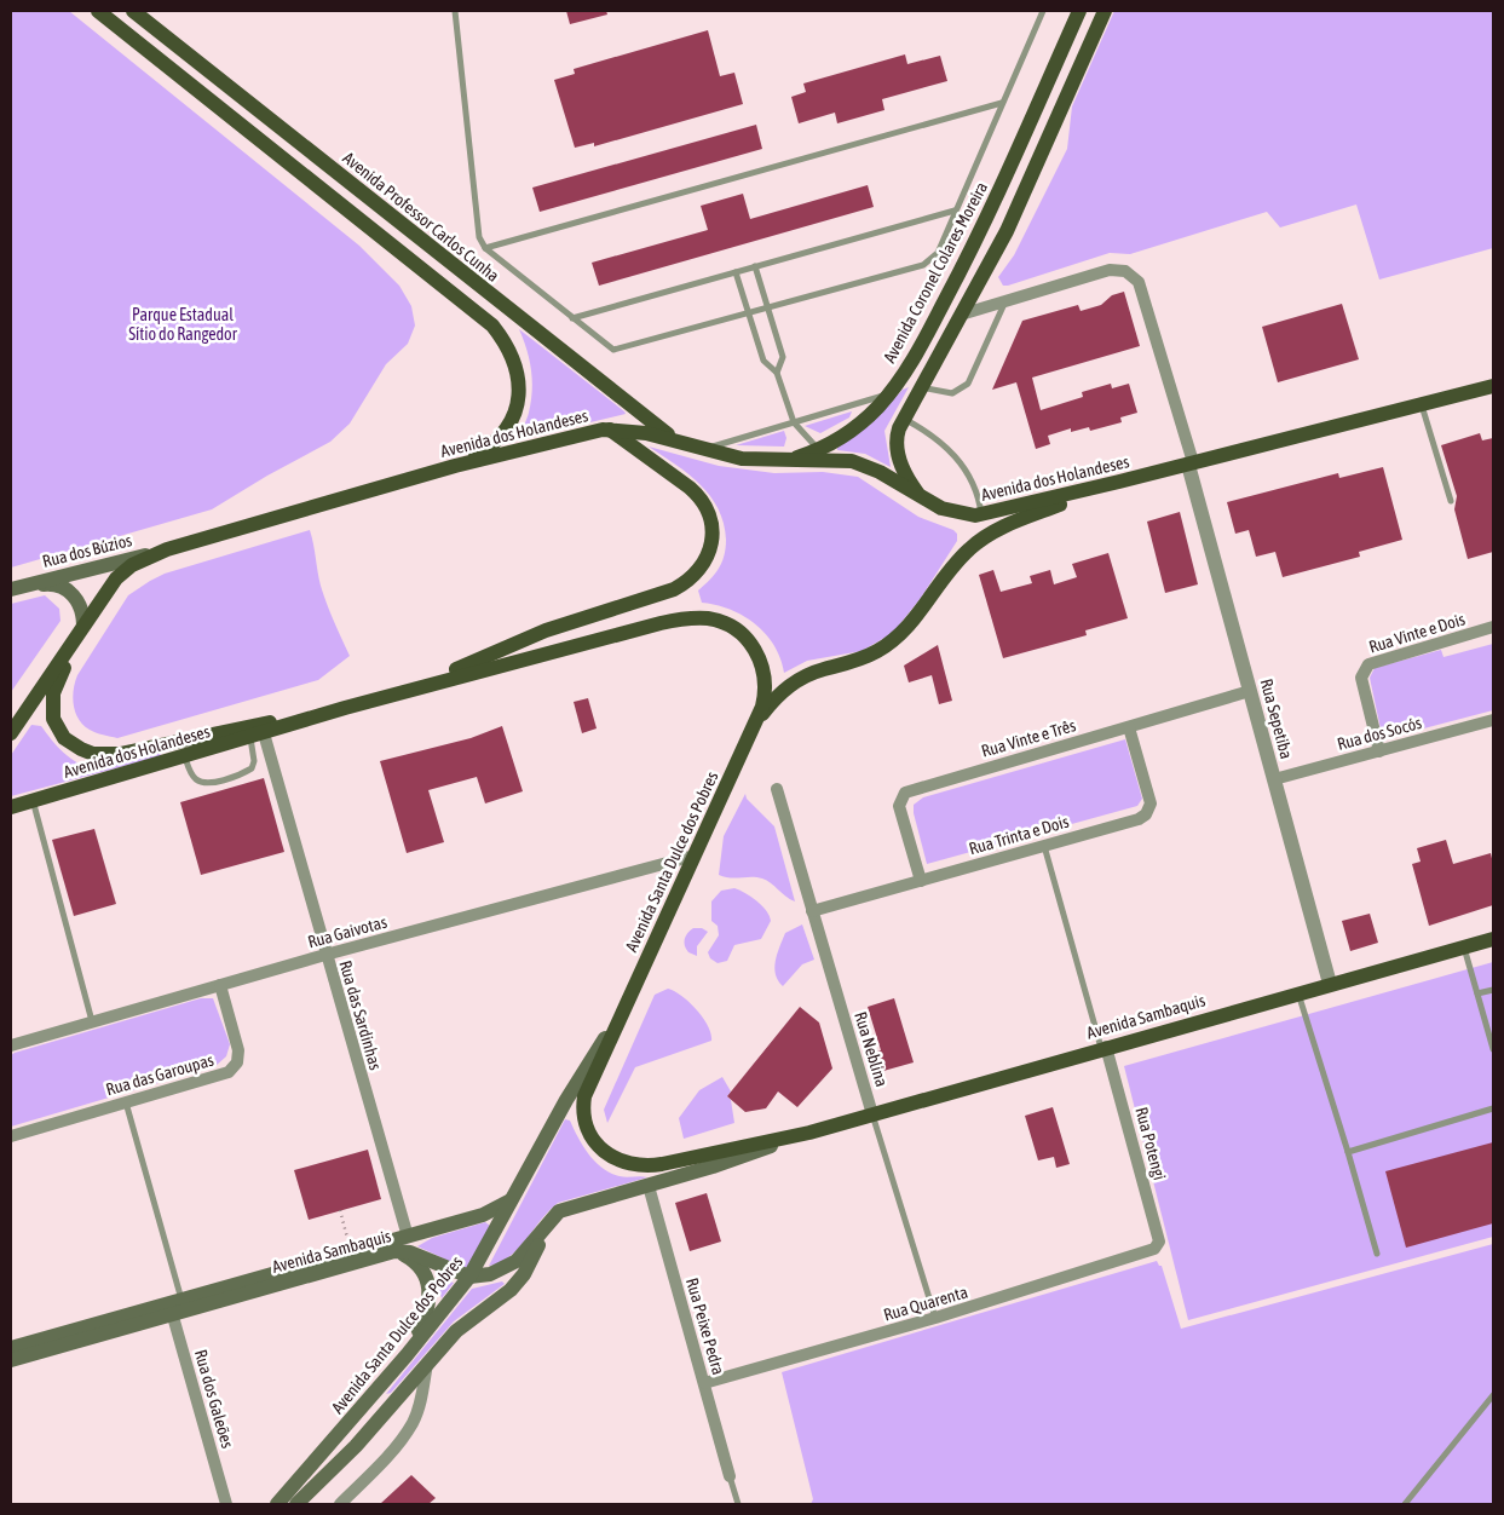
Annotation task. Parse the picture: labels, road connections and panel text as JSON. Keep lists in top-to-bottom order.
{
  "streets": {
    "main road": [
      "Avenida Professor Carlos Cunha",
      "Avenida Coronel Colares Moreira",
      "Avenida dos Holandeses",
      "Rua dos Búzios",
      "Avenida Santa Dulce dos Pobres",
      "Avenida Sambaquis"
    ],
    "street": [
      "Rua Vinte e Dois",
      "Rua Sepetiba",
      "Rua dos Socós",
      "Rua Vinte e Três",
      "Rua Trinta e Dois",
      "Rua Gaivotas",
      "Rua das Sardinhas",
      "Rua Neblina",
      "Rua das Garoupas",
      "Rua Potengi",
      "Rua Quarenta",
      "Rua Peixe Pedra",
      "Rua dos Galeões"
    ]
  },
  "crossings": [
    ["Avenida Professor Carlos Cunha", "Avenida dos Holandeses"],
    ["Avenida Coronel Colares Moreira", "Avenida dos Holandeses"],
    ["Avenida dos Holandeses", "Rua dos Búzios"],
    ["Avenida dos Holandeses", "Rua Sepetiba"],
    ["Avenida dos Holandeses", "Avenida Santa Dulce dos Pobres"],
    ["Avenida dos Holandeses", "Rua das Sardinhas"],
    ["Rua Vinte e Dois", "Rua dos Socós"],
    ["Rua Sepetiba", "Rua dos Socós"],
    ["Rua Sepetiba", "Rua Vinte e Três"],
    ["Rua Sepetiba", "Avenida Sambaquis"],
    ["Rua Vinte e Três", "Rua Trinta e Dois"],
    ["Rua Trinta e Dois", "Rua Neblina"],
    ["Rua Trinta e Dois", "Rua Potengi"],
    ["Avenida Santa Dulce dos Pobres", "Rua Gaivotas"],
    ["Avenida Santa Dulce dos Pobres", "Avenida Sambaquis"],
    ["Rua Gaivotas", "Rua das Sardinhas"],
    ["Rua Gaivotas", "Rua das Garoupas"],
    ["Rua das Sardinhas", "Avenida Sambaquis"],
    ["Avenida Sambaquis", "Rua Neblina"],
    ["Avenida Sambaquis", "Rua Potengi"],
    ["Avenida Sambaquis", "Rua Peixe Pedra"],
    ["Avenida Sambaquis", "Rua dos Galeões"],
    ["Rua Neblina", "Rua Quarenta"],
    ["Rua das Garoupas", "Rua dos Galeões"],
    ["Rua Potengi", "Rua Quarenta"],
    ["Rua Quarenta", "Rua Peixe Pedra"]
  ],
  "parks": ["Parque Estadual Sítio do Rangedor"]
}
